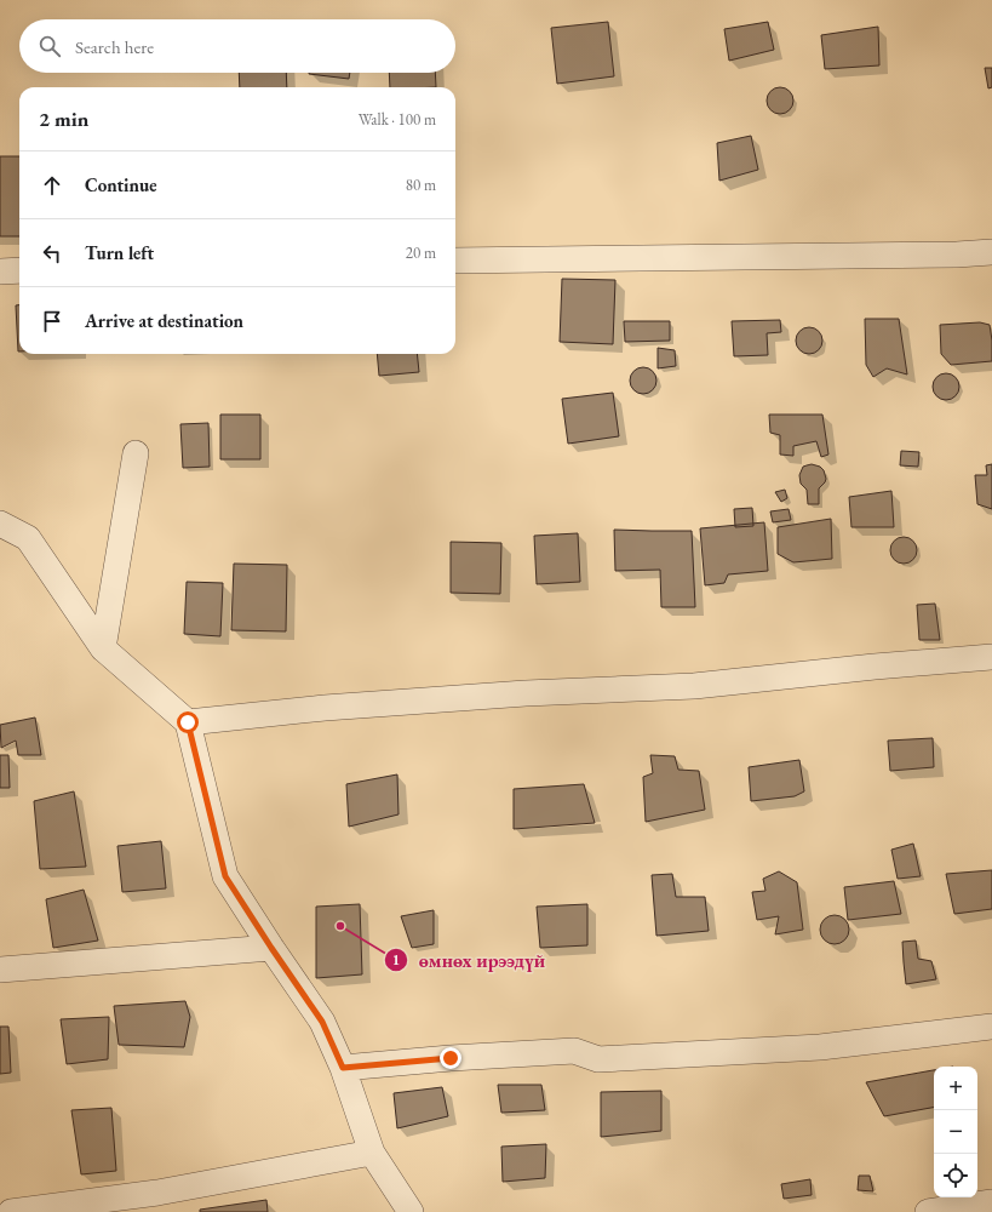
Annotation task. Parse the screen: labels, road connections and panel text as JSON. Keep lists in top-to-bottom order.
{
  "places": ["өмнөх ирээдүй"],
  "page": {
    "search": "Search here",
    "heading": ["2 min", "Walk · 100 m"],
    "list": [
      ["Continue", "80 m"],
      ["Turn left", "20 m"],
      "Arrive at destination"
    ],
    "map_buttons": ["+", "−"]
  }
}
